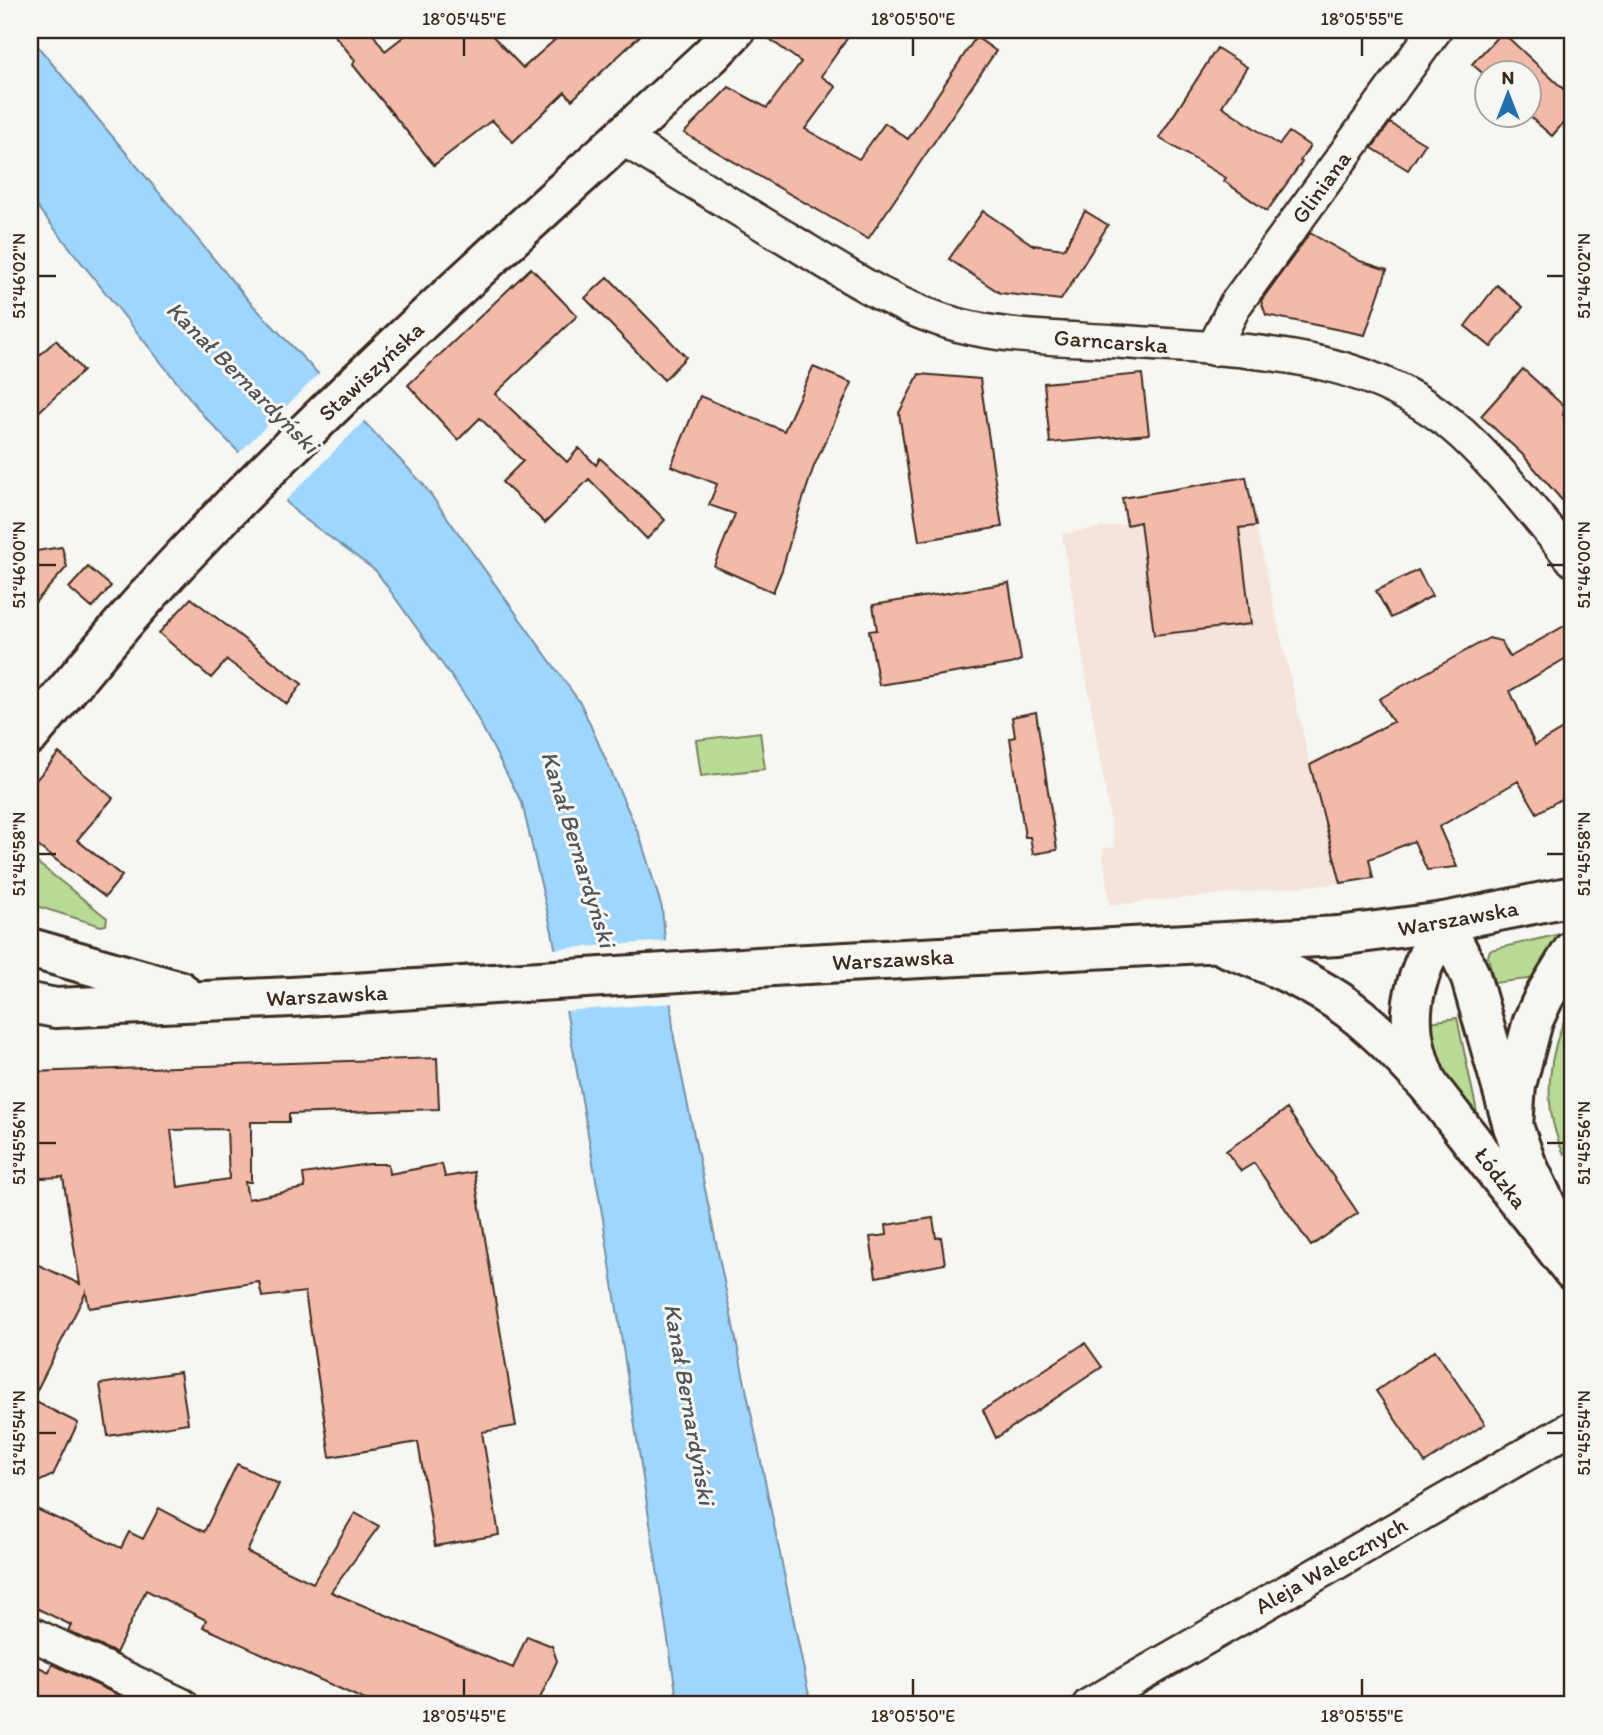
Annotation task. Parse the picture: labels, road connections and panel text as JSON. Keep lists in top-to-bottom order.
{
  "streets": {
    "street": [
      "Gliniana",
      "Garncarska",
      "Stawiszyńska",
      "Warszawska",
      "Łódzka",
      "Aleja Walecznych"
    ]
  },
  "crossings": [
    ["Gliniana", "Garncarska"],
    ["Garncarska", "Stawiszyńska"],
    ["Warszawska", "Łódzka"]
  ],
  "water": ["Kanał Bernardyński"],
  "north": "top",
  "coordinates": [
    "18°05'45\"E",
    "18°05'50\"E",
    "18°05'55\"E",
    "51°46'02\"N",
    "51°46'00\"N",
    "51°45'58\"N",
    "51°45'56\"N",
    "51°45'54\"N"
  ]
}
